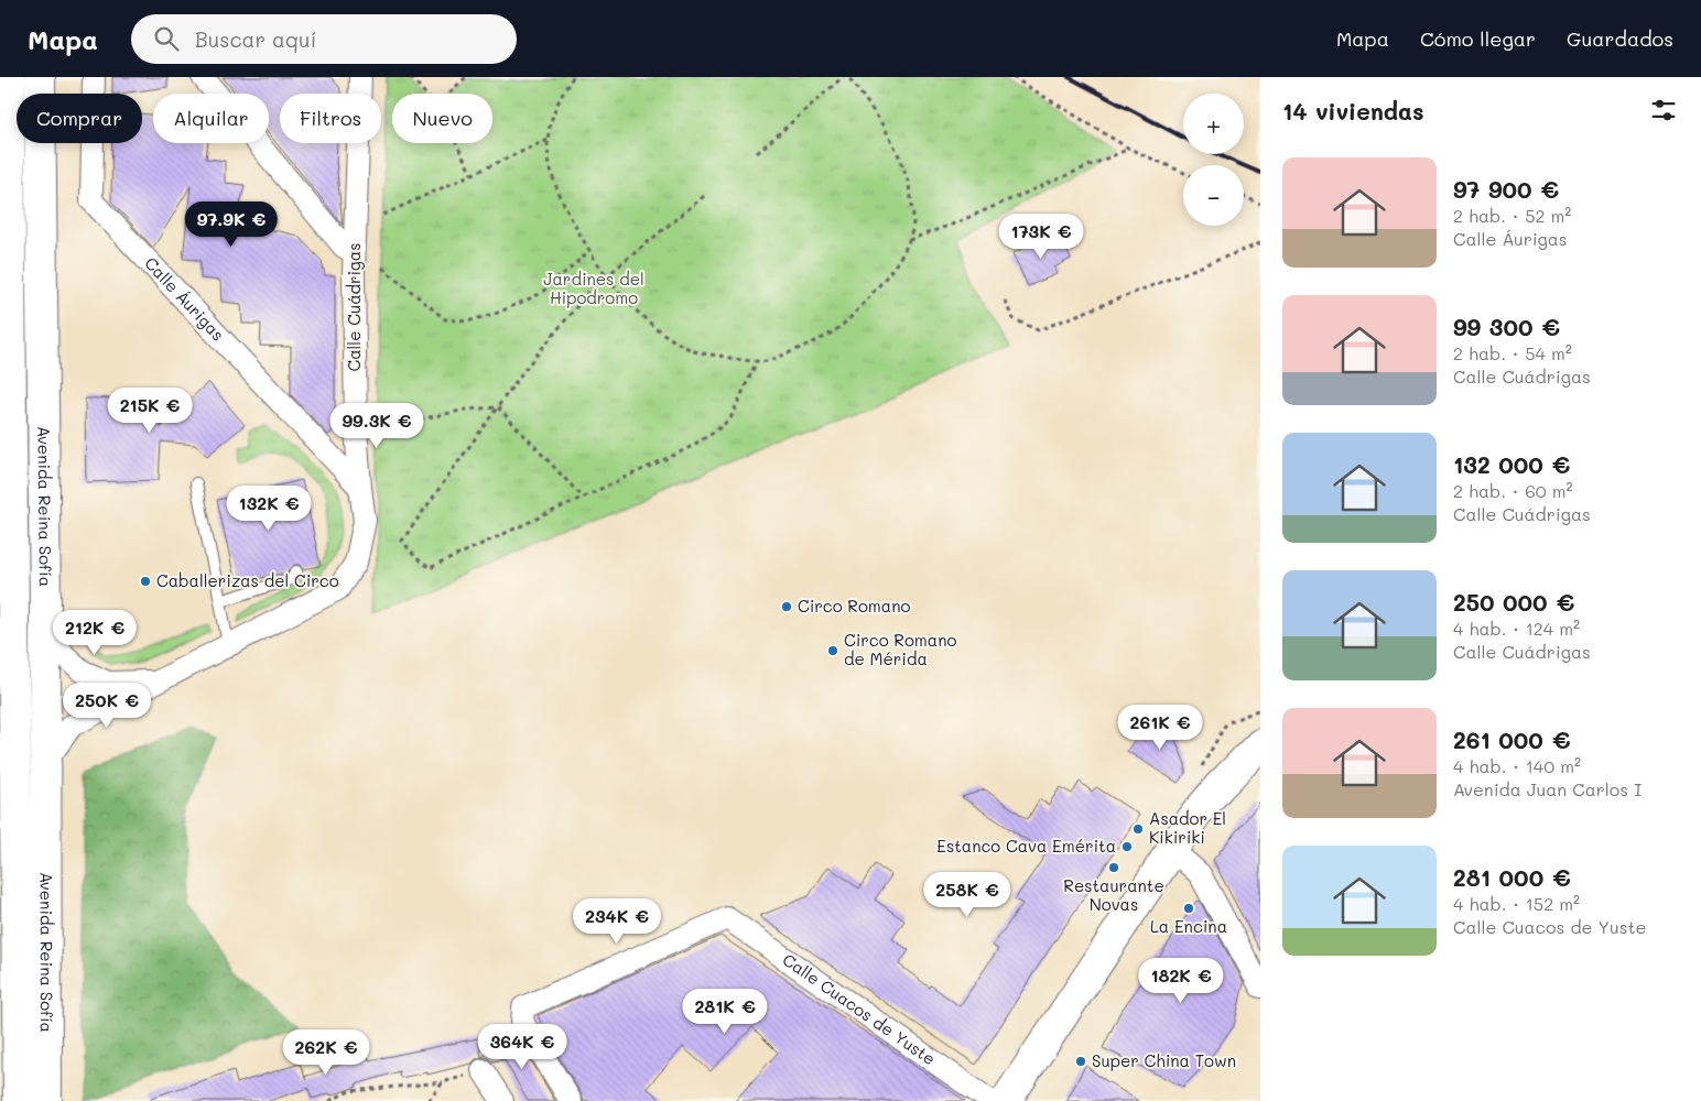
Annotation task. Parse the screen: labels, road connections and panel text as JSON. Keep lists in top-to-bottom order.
{
  "streets": {
    "main road": ["Avenida Reina Sofía"],
    "street": ["Calle Áurigas", "Calle Cuádrigas", "Calle Cuacos de Yuste"]
  },
  "crossings": [
    ["Calle Áurigas", "Calle Cuádrigas"],
    ["Calle Cuádrigas", "Avenida Reina Sofía"]
  ],
  "parks": ["Jardines del Hipodromo"],
  "places": [
    "Caballerizas del Circo",
    "Circo Romano",
    "Circo Romano de Mérida",
    "Asador El Kikiriki",
    "Estanco Cava Emérita",
    "Restaurante Novas",
    "La Encina",
    "Super China Town"
  ],
  "page": {
    "header": "Mapa",
    "search": "Buscar aquí",
    "nav": ["Mapa", "Cómo llegar", "Guardados"],
    "heading": "14 viviendas",
    "map_buttons": ["+", "−"],
    "chip": [
      "Comprar",
      "Alquilar",
      "Filtros",
      "Nuevo"
    ],
    "list": [
      {
        "name": "97 900 €",
        "note": "2 hab. · 52 m² · Calle Áurigas"
      },
      {
        "name": "99 300 €",
        "note": "2 hab. · 54 m² · Calle Cuádrigas"
      },
      {
        "name": "132 000 €",
        "note": "2 hab. · 60 m² · Calle Cuádrigas"
      },
      {
        "name": "250 000 €",
        "note": "4 hab. · 124 m² · Calle Cuádrigas"
      },
      {
        "name": "261 000 €",
        "note": "4 hab. · 140 m² · Avenida Juan Carlos I"
      },
      {
        "name": "281 000 €",
        "note": "4 hab. · 152 m² · Calle Cuacos de Yuste"
      }
    ],
    "price": [
      "97.9K €",
      "173K €",
      "215K €",
      "99.3K €",
      "132K €",
      "212K €",
      "250K €",
      "261K €",
      "258K €",
      "234K €",
      "182K €",
      "281K €",
      "364K €",
      "262K €"
    ]
  }
}
